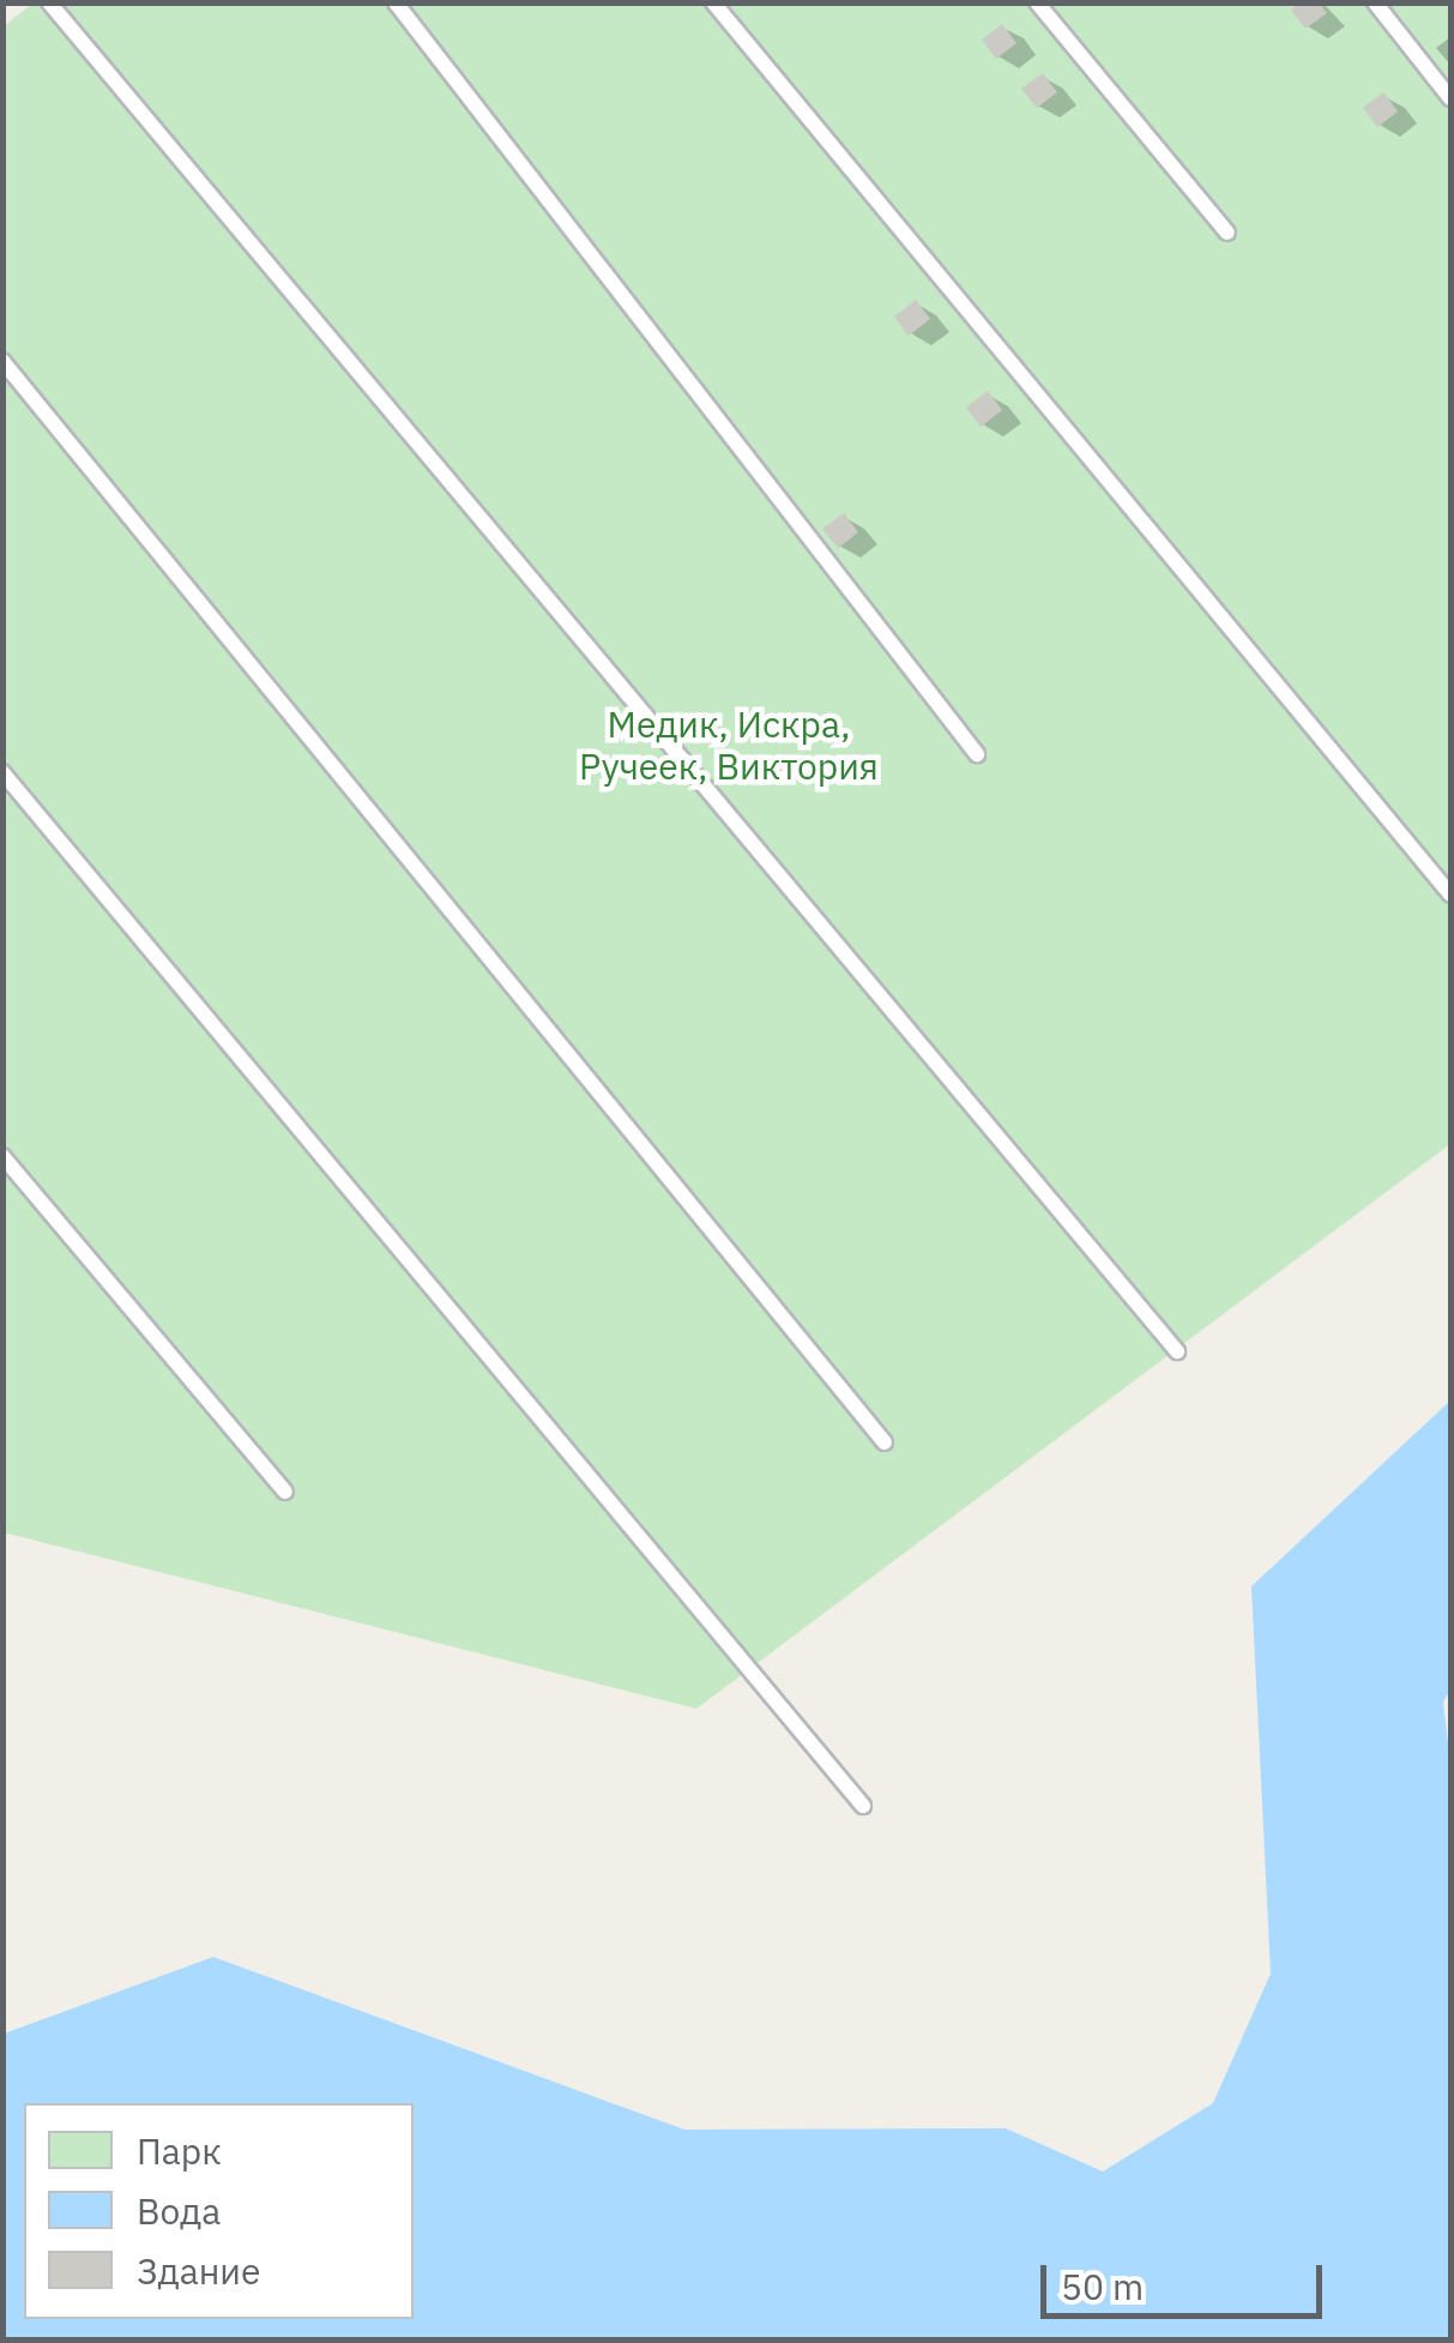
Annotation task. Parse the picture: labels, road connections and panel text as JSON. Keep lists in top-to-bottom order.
{
  "parks": ["Медик, Искра, Ручеек, Виктория"],
  "legend": ["Парк", "Вода", "Здание"],
  "scale_bar": "50 m"
}
